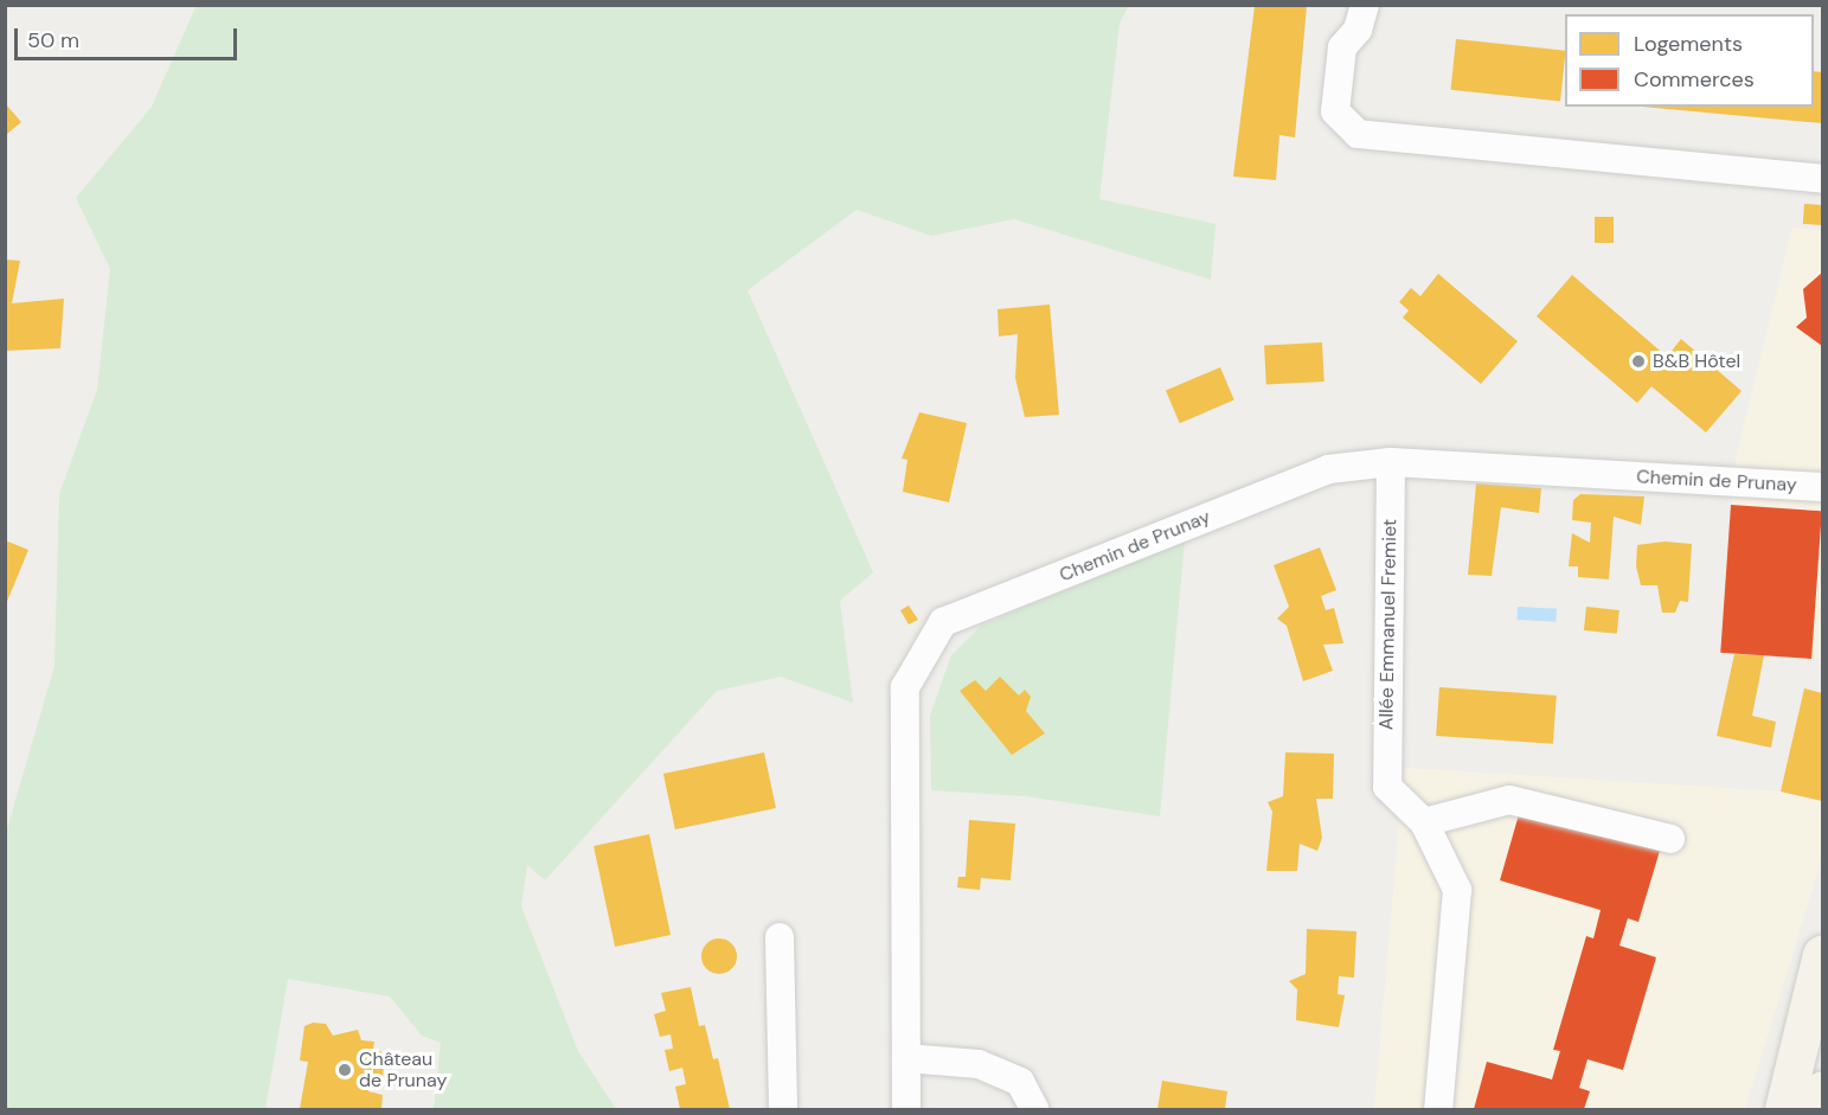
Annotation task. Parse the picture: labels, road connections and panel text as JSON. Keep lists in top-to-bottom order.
{
  "streets": {
    "street": ["Chemin de Prunay", "Allée Emmanuel Fremiet"]
  },
  "crossings": [
    ["Chemin de Prunay", "Allée Emmanuel Fremiet"]
  ],
  "places": ["B&B Hôtel", "Château de Prunay"],
  "legend": ["Logements", "Commerces"],
  "scale_bar": "50 m"
}
